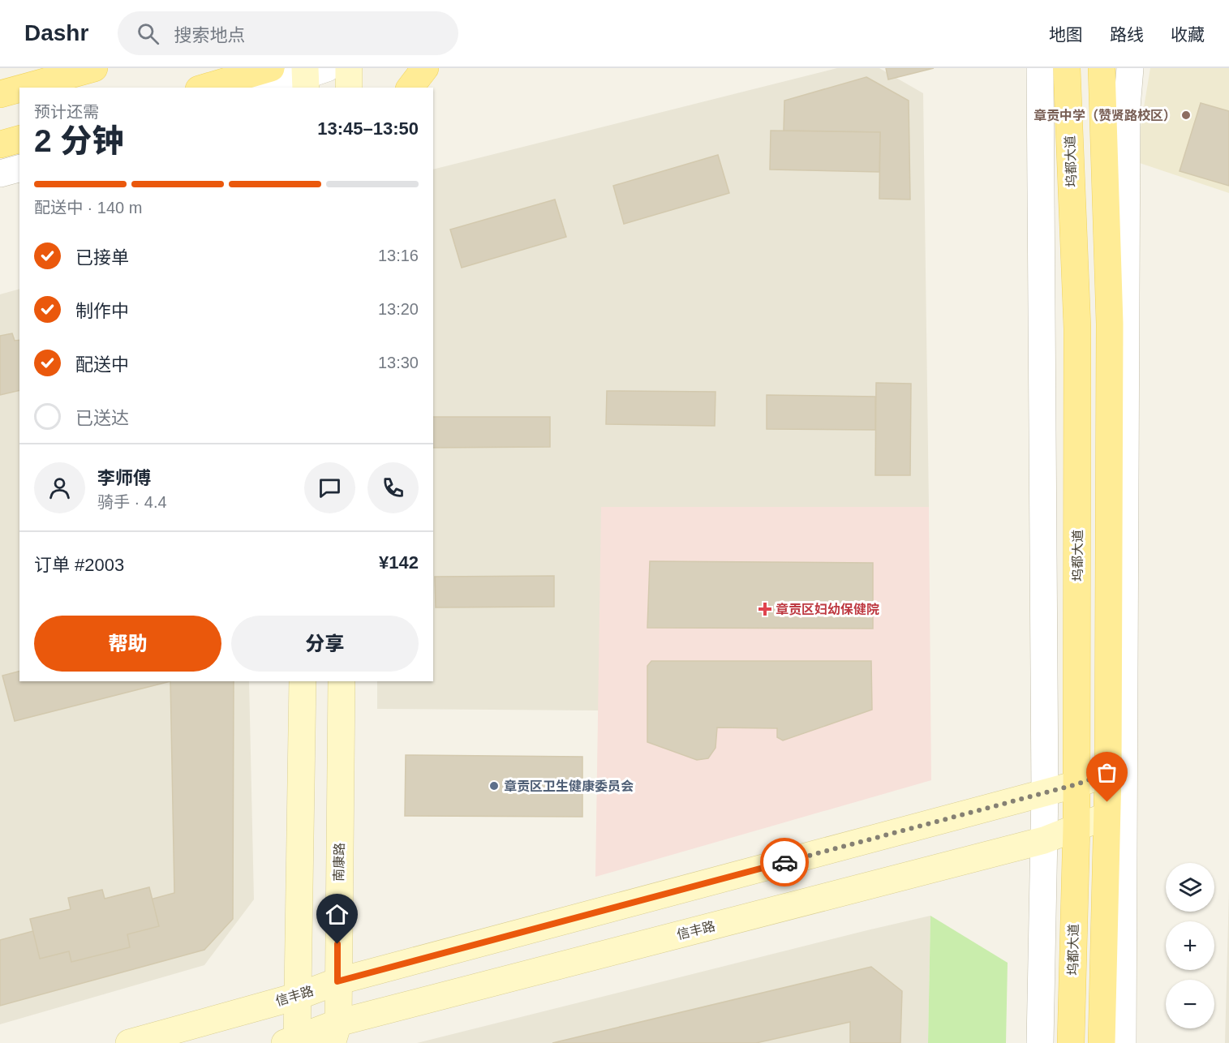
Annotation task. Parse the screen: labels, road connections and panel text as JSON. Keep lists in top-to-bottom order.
{
  "streets": {
    "main road": ["坞都大道", "南康路", "信丰路"]
  },
  "crossings": [
    ["坞都大道", "信丰路"],
    ["南康路", "信丰路"]
  ],
  "places": {
    "other": ["章贡中学（赞贤路校区）", "章贡区卫生健康委员会"],
    "health": ["章贡区妇幼保健院"]
  },
  "page": {
    "header": "Dashr",
    "search": "搜索地点",
    "nav": ["地图", "路线", "收藏"],
    "heading": ["2 分钟", "预计还需", "13:45–13:50"],
    "panel": [
      "李师傅",
      "骑手 · 4.4",
      "订单 #2003",
      "¥142"
    ],
    "bar": "配送中 · 140 m",
    "list": [
      ["已接单", "13:16"],
      ["制作中", "13:20"],
      ["配送中", "13:30"],
      "已送达"
    ],
    "buttons": ["帮助", "分享"],
    "map_buttons": ["+", "−"]
  }
}
